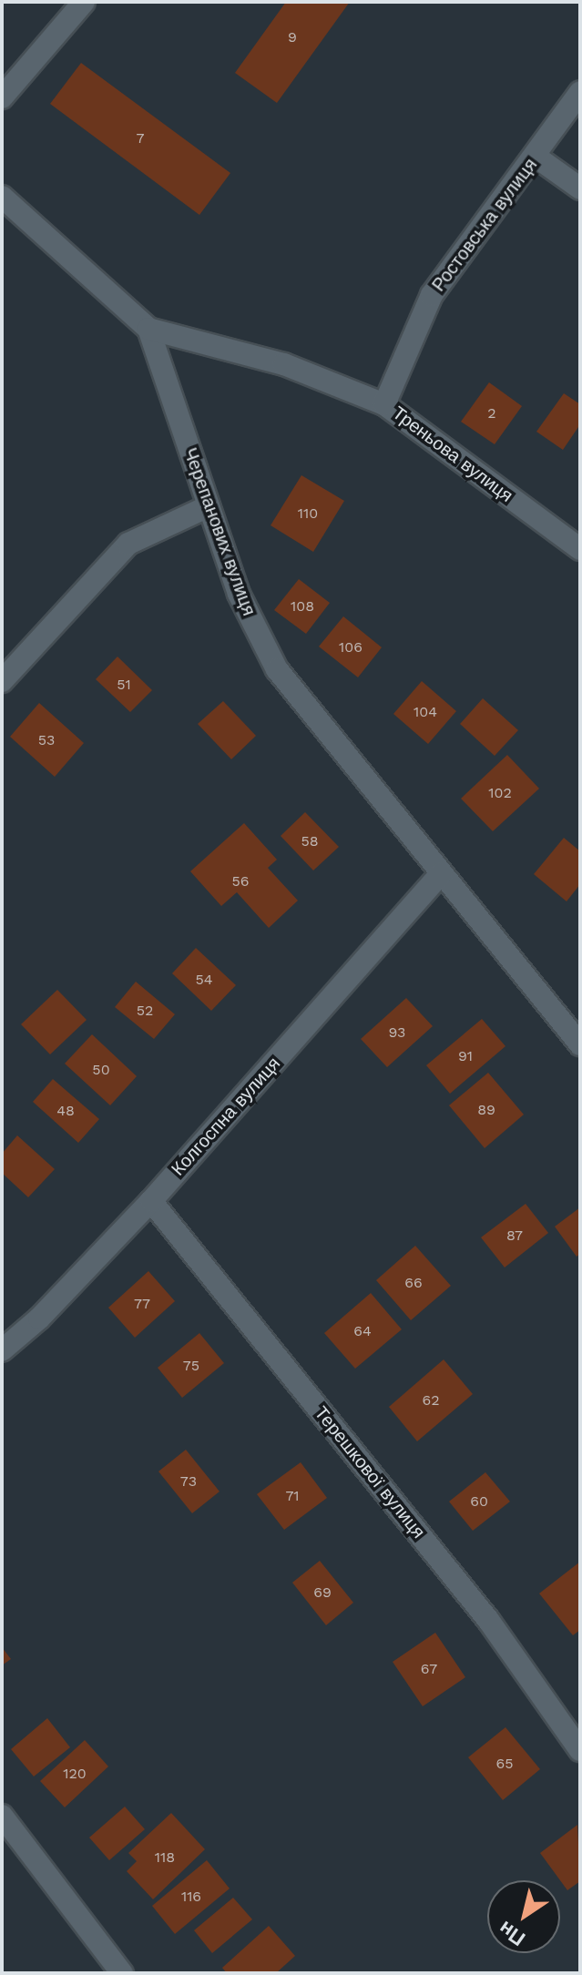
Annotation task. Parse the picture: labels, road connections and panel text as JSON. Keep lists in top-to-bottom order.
{
  "streets": {
    "street": [
      "Ростовська вулиця",
      "Треньова вулиця",
      "Черепанових вулиця",
      "Колгоспна вулиця",
      "Терешкової вулиця"
    ]
  },
  "crossings": [
    ["Ростовська вулиця", "Треньова вулиця"],
    ["Треньова вулиця", "Черепанових вулиця"],
    ["Черепанових вулиця", "Колгоспна вулиця"],
    ["Колгоспна вулиця", "Терешкової вулиця"]
  ],
  "house_numbers": [
    "9",
    "7",
    "2",
    "110",
    "108",
    "106",
    "51",
    "104",
    "53",
    "102",
    "58",
    "56",
    "54",
    "52",
    "93",
    "91",
    "50",
    "89",
    "48",
    "87",
    "66",
    "77",
    "64",
    "75",
    "62",
    "73",
    "71",
    "60",
    "69",
    "67",
    "65",
    "120",
    "118",
    "116"
  ],
  "north": "bottom left"
}
